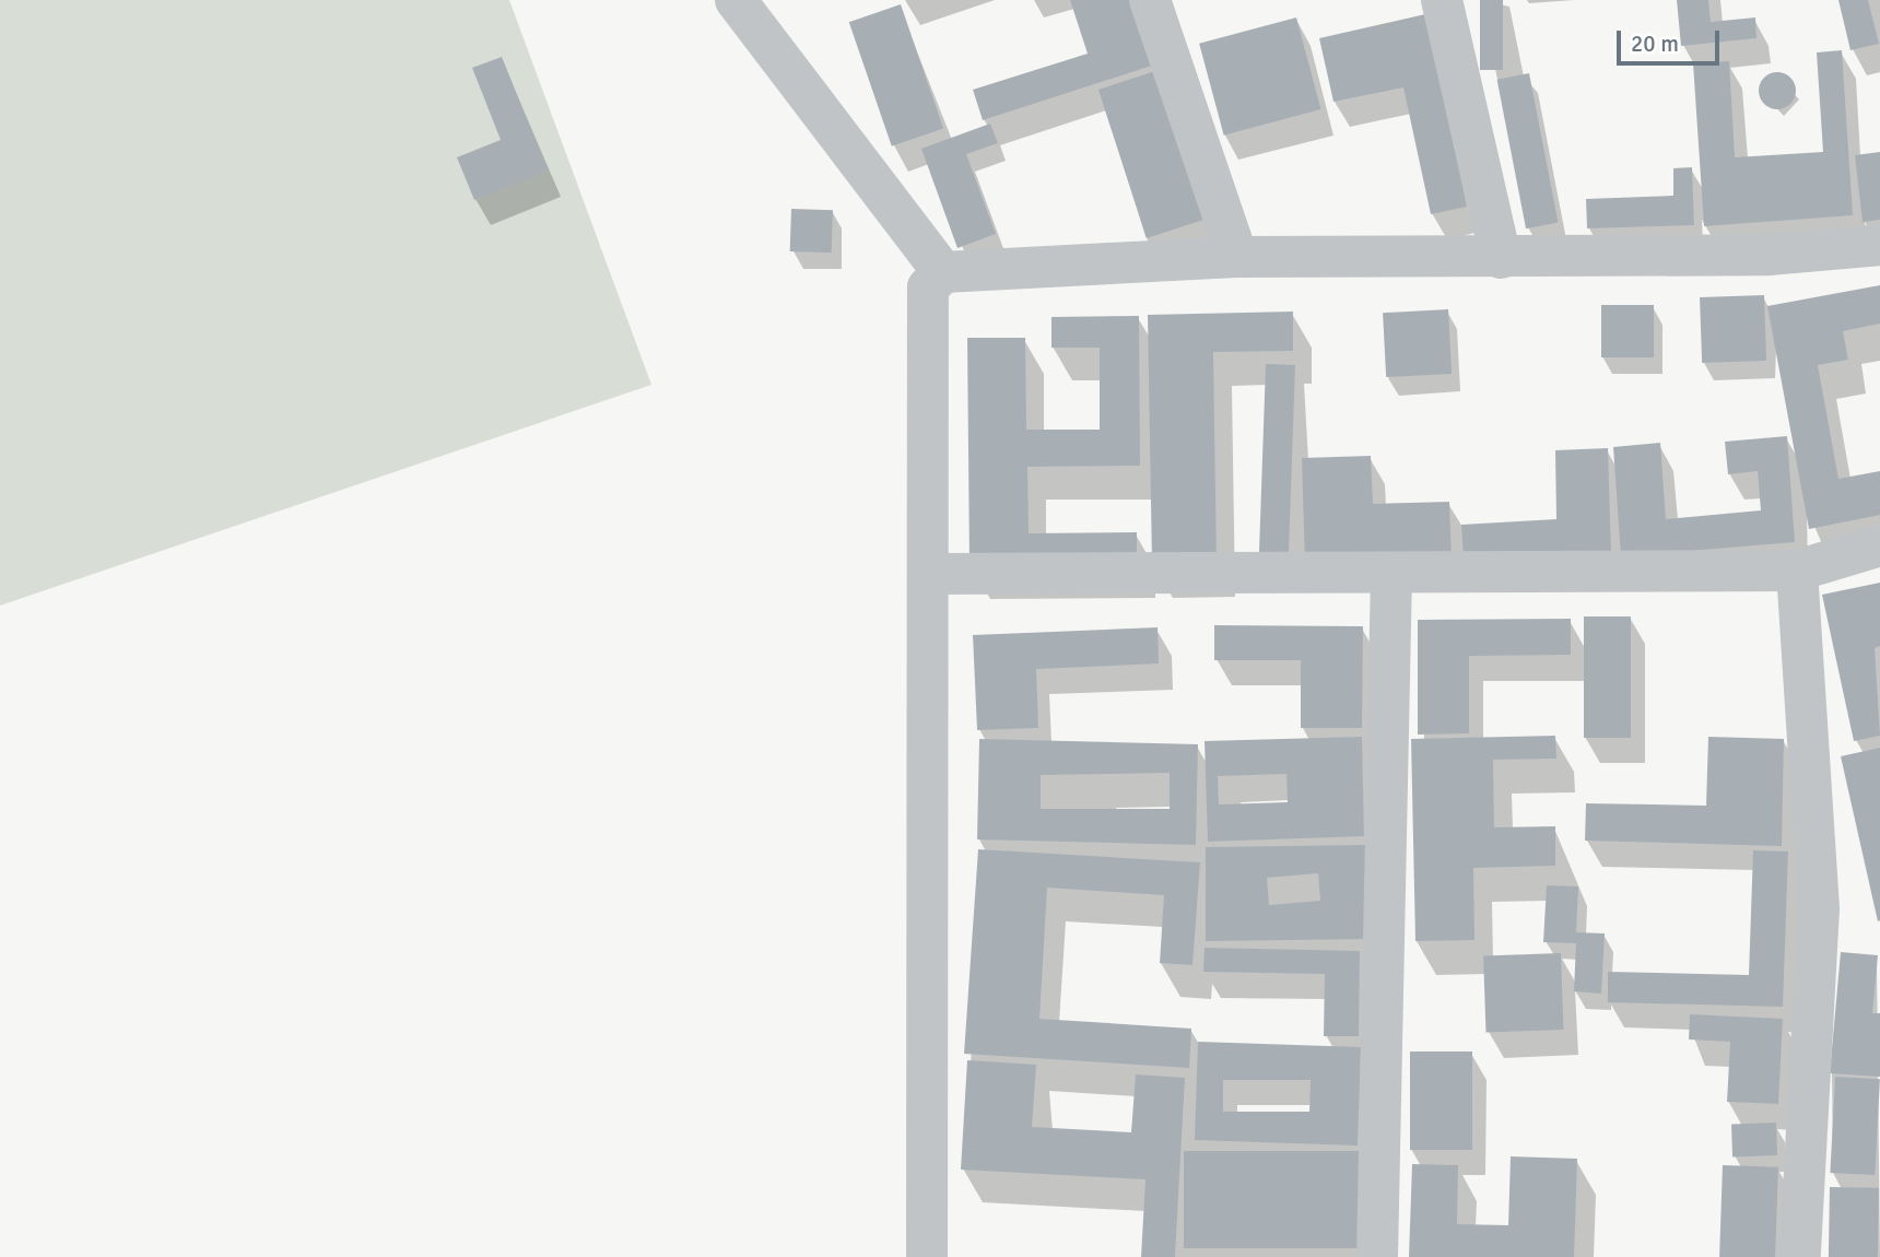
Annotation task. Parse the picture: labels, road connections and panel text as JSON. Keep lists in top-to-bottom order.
{
  "scale_bar": "20 m"
}
